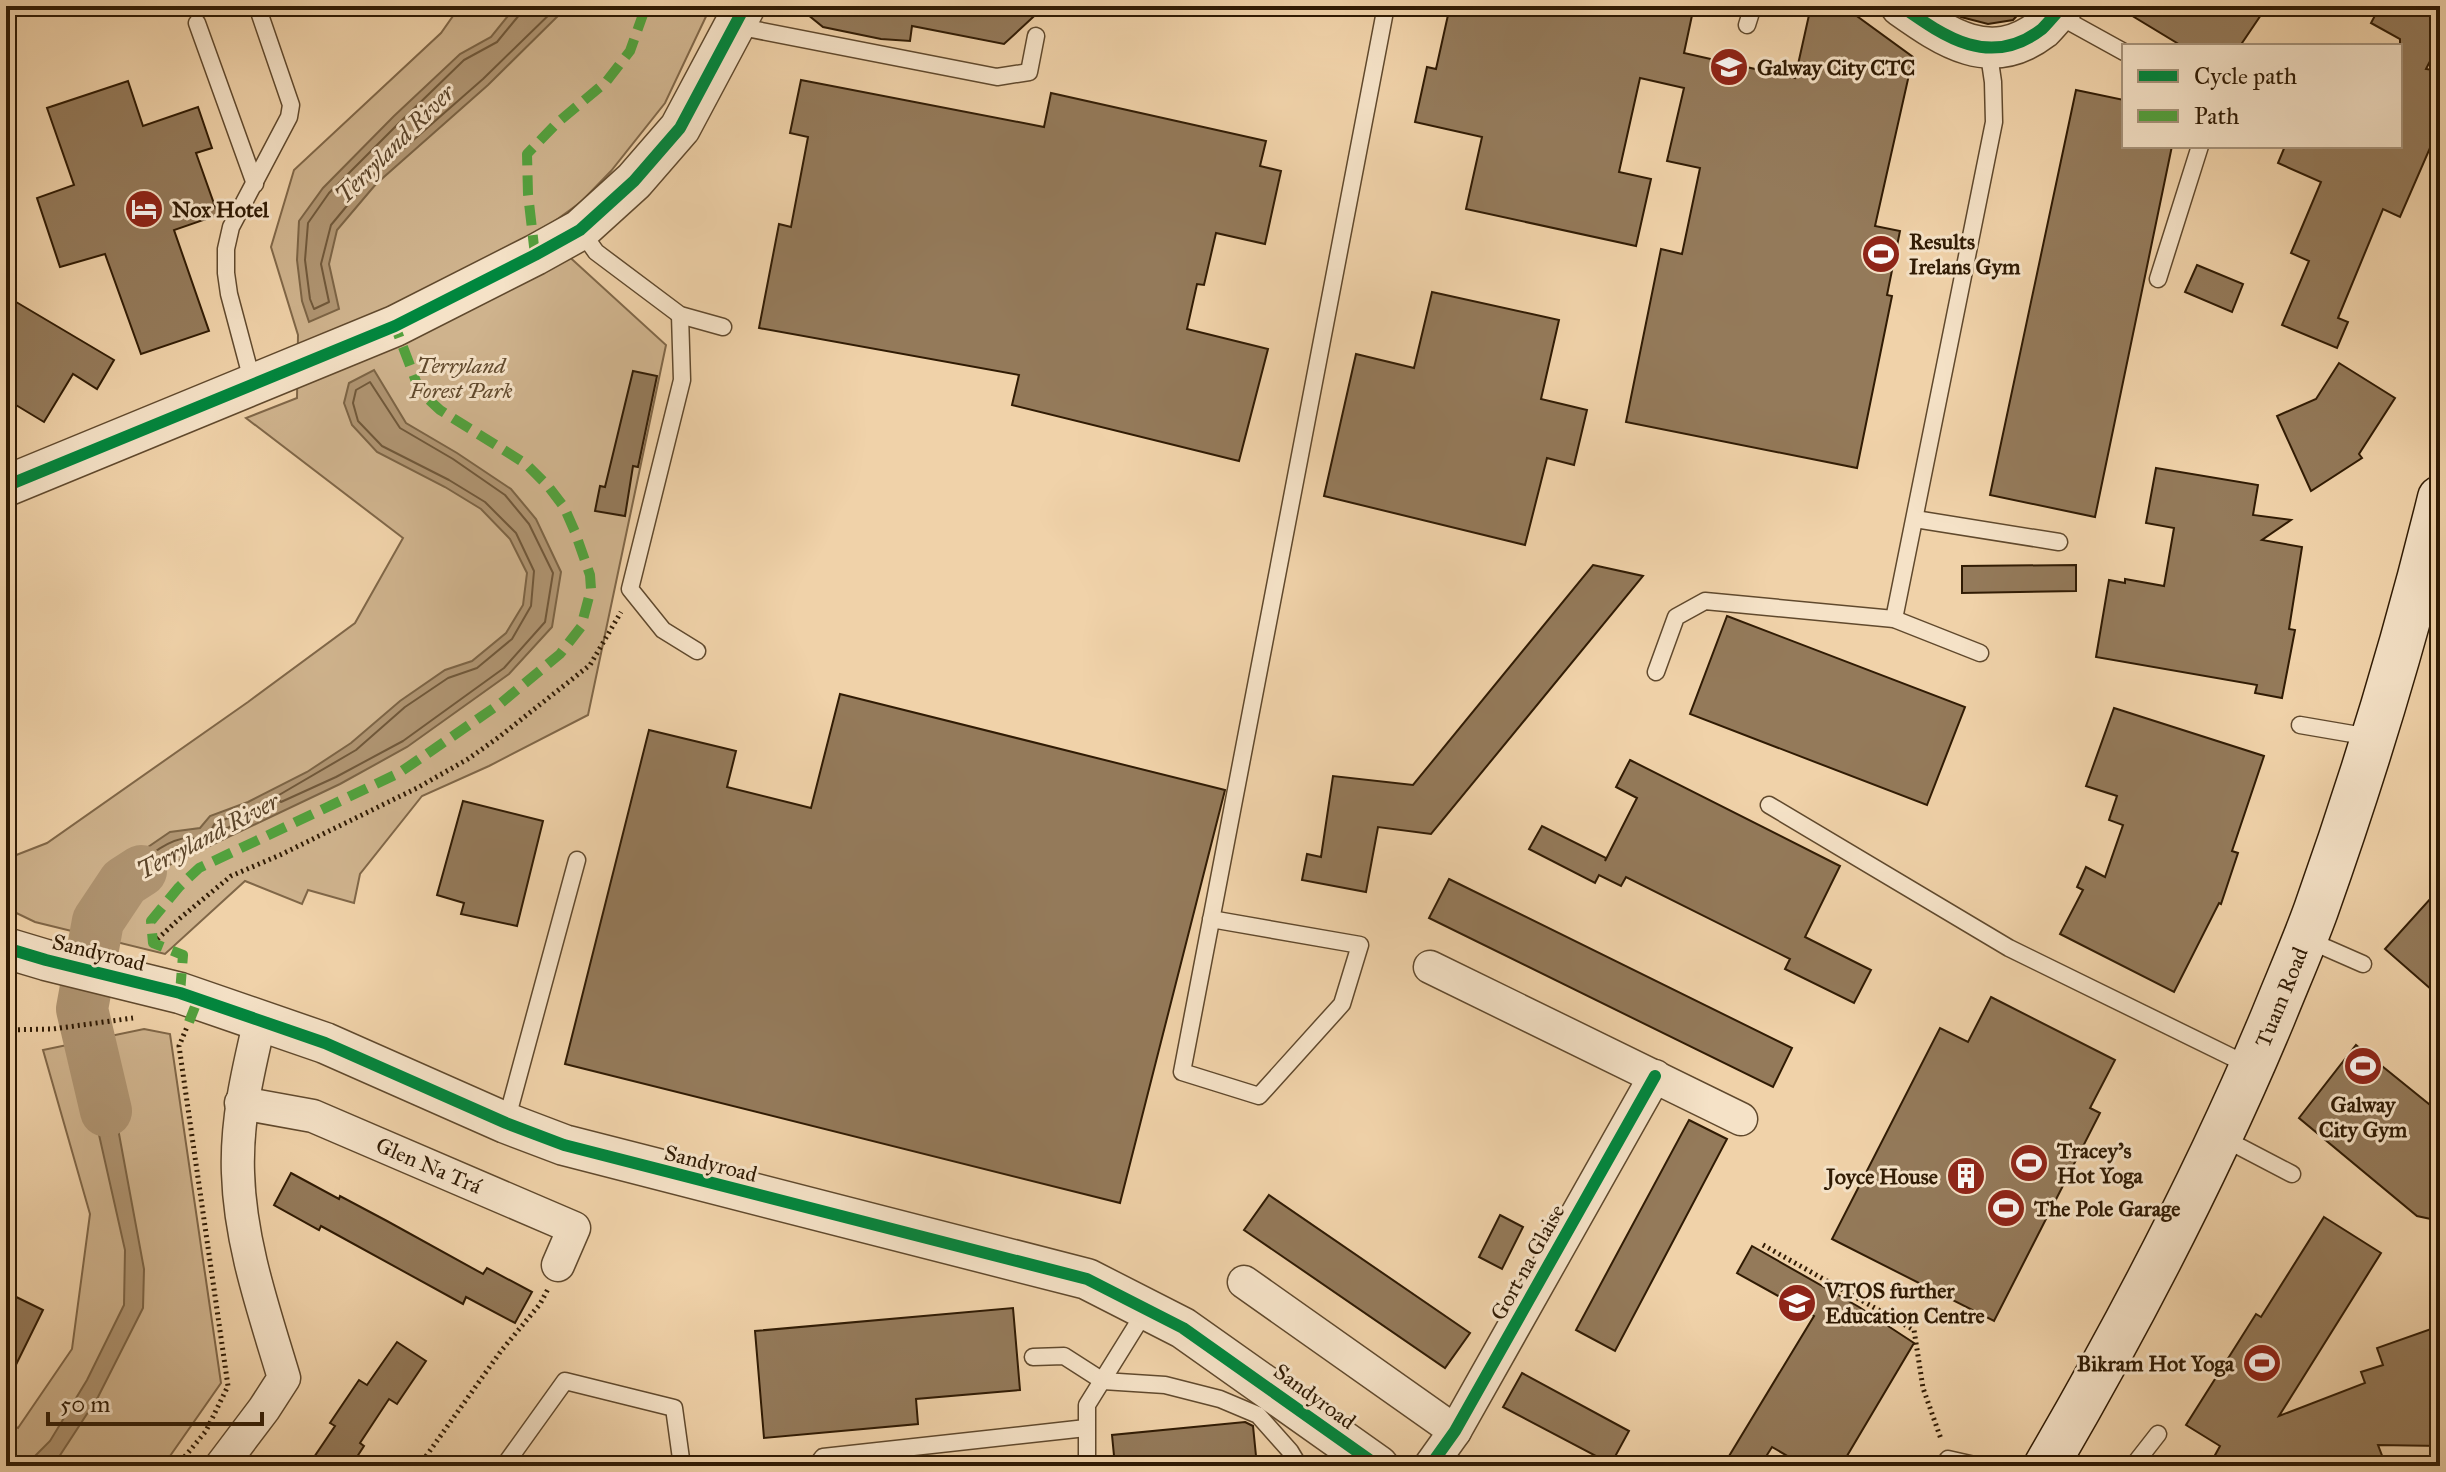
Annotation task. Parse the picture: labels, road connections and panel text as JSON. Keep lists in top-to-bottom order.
{
  "streets": {
    "main road": ["Tuam Road"],
    "street": ["Sandyroad", "Glen Na Trá", "Gort na Glaise"]
  },
  "water": ["Terryland River"],
  "parks": ["Terryland Forest Park"],
  "places": {
    "school or university": ["Galway City CTC", "VTOS further Education Centre"],
    "hotel": ["Nox Hotel"],
    "sports": [
      "Results Irelans Gym",
      "Galway City Gym",
      "Tracey's Hot Yoga",
      "The Pole Garage",
      "Bikram Hot Yoga"
    ],
    "building": ["Joyce House"]
  },
  "legend": ["Cycle path", "Path"],
  "scale_bar": "50 m"
}
